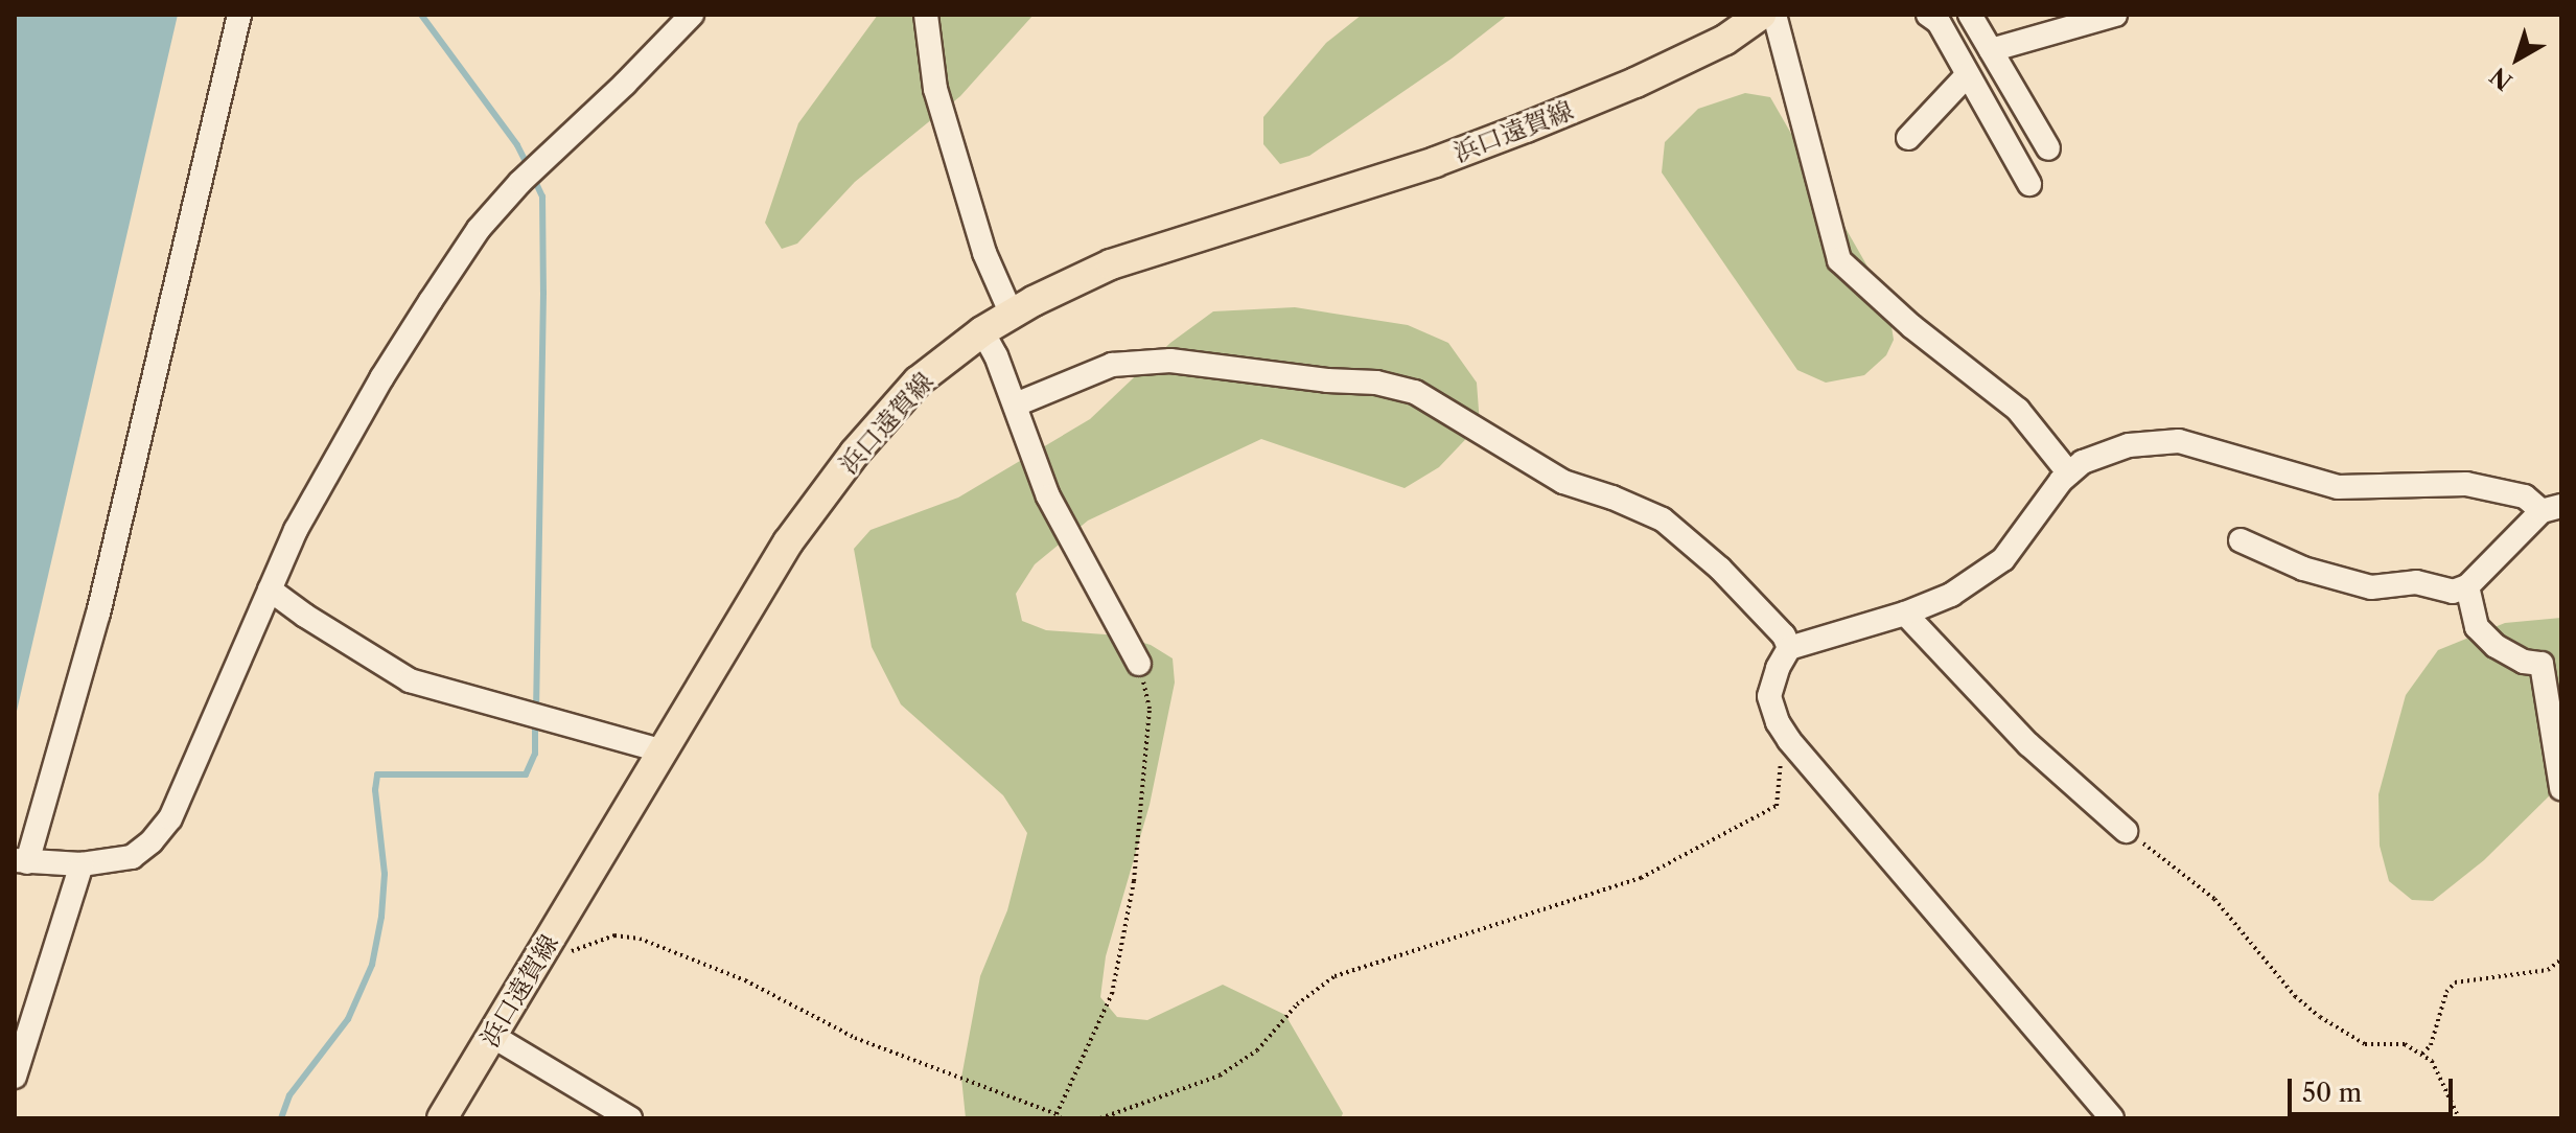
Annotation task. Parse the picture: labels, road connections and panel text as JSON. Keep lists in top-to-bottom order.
{
  "streets": {
    "main road": ["浜口遠賀線"]
  },
  "scale_bar": "50 m",
  "north": "bottom left"
}
